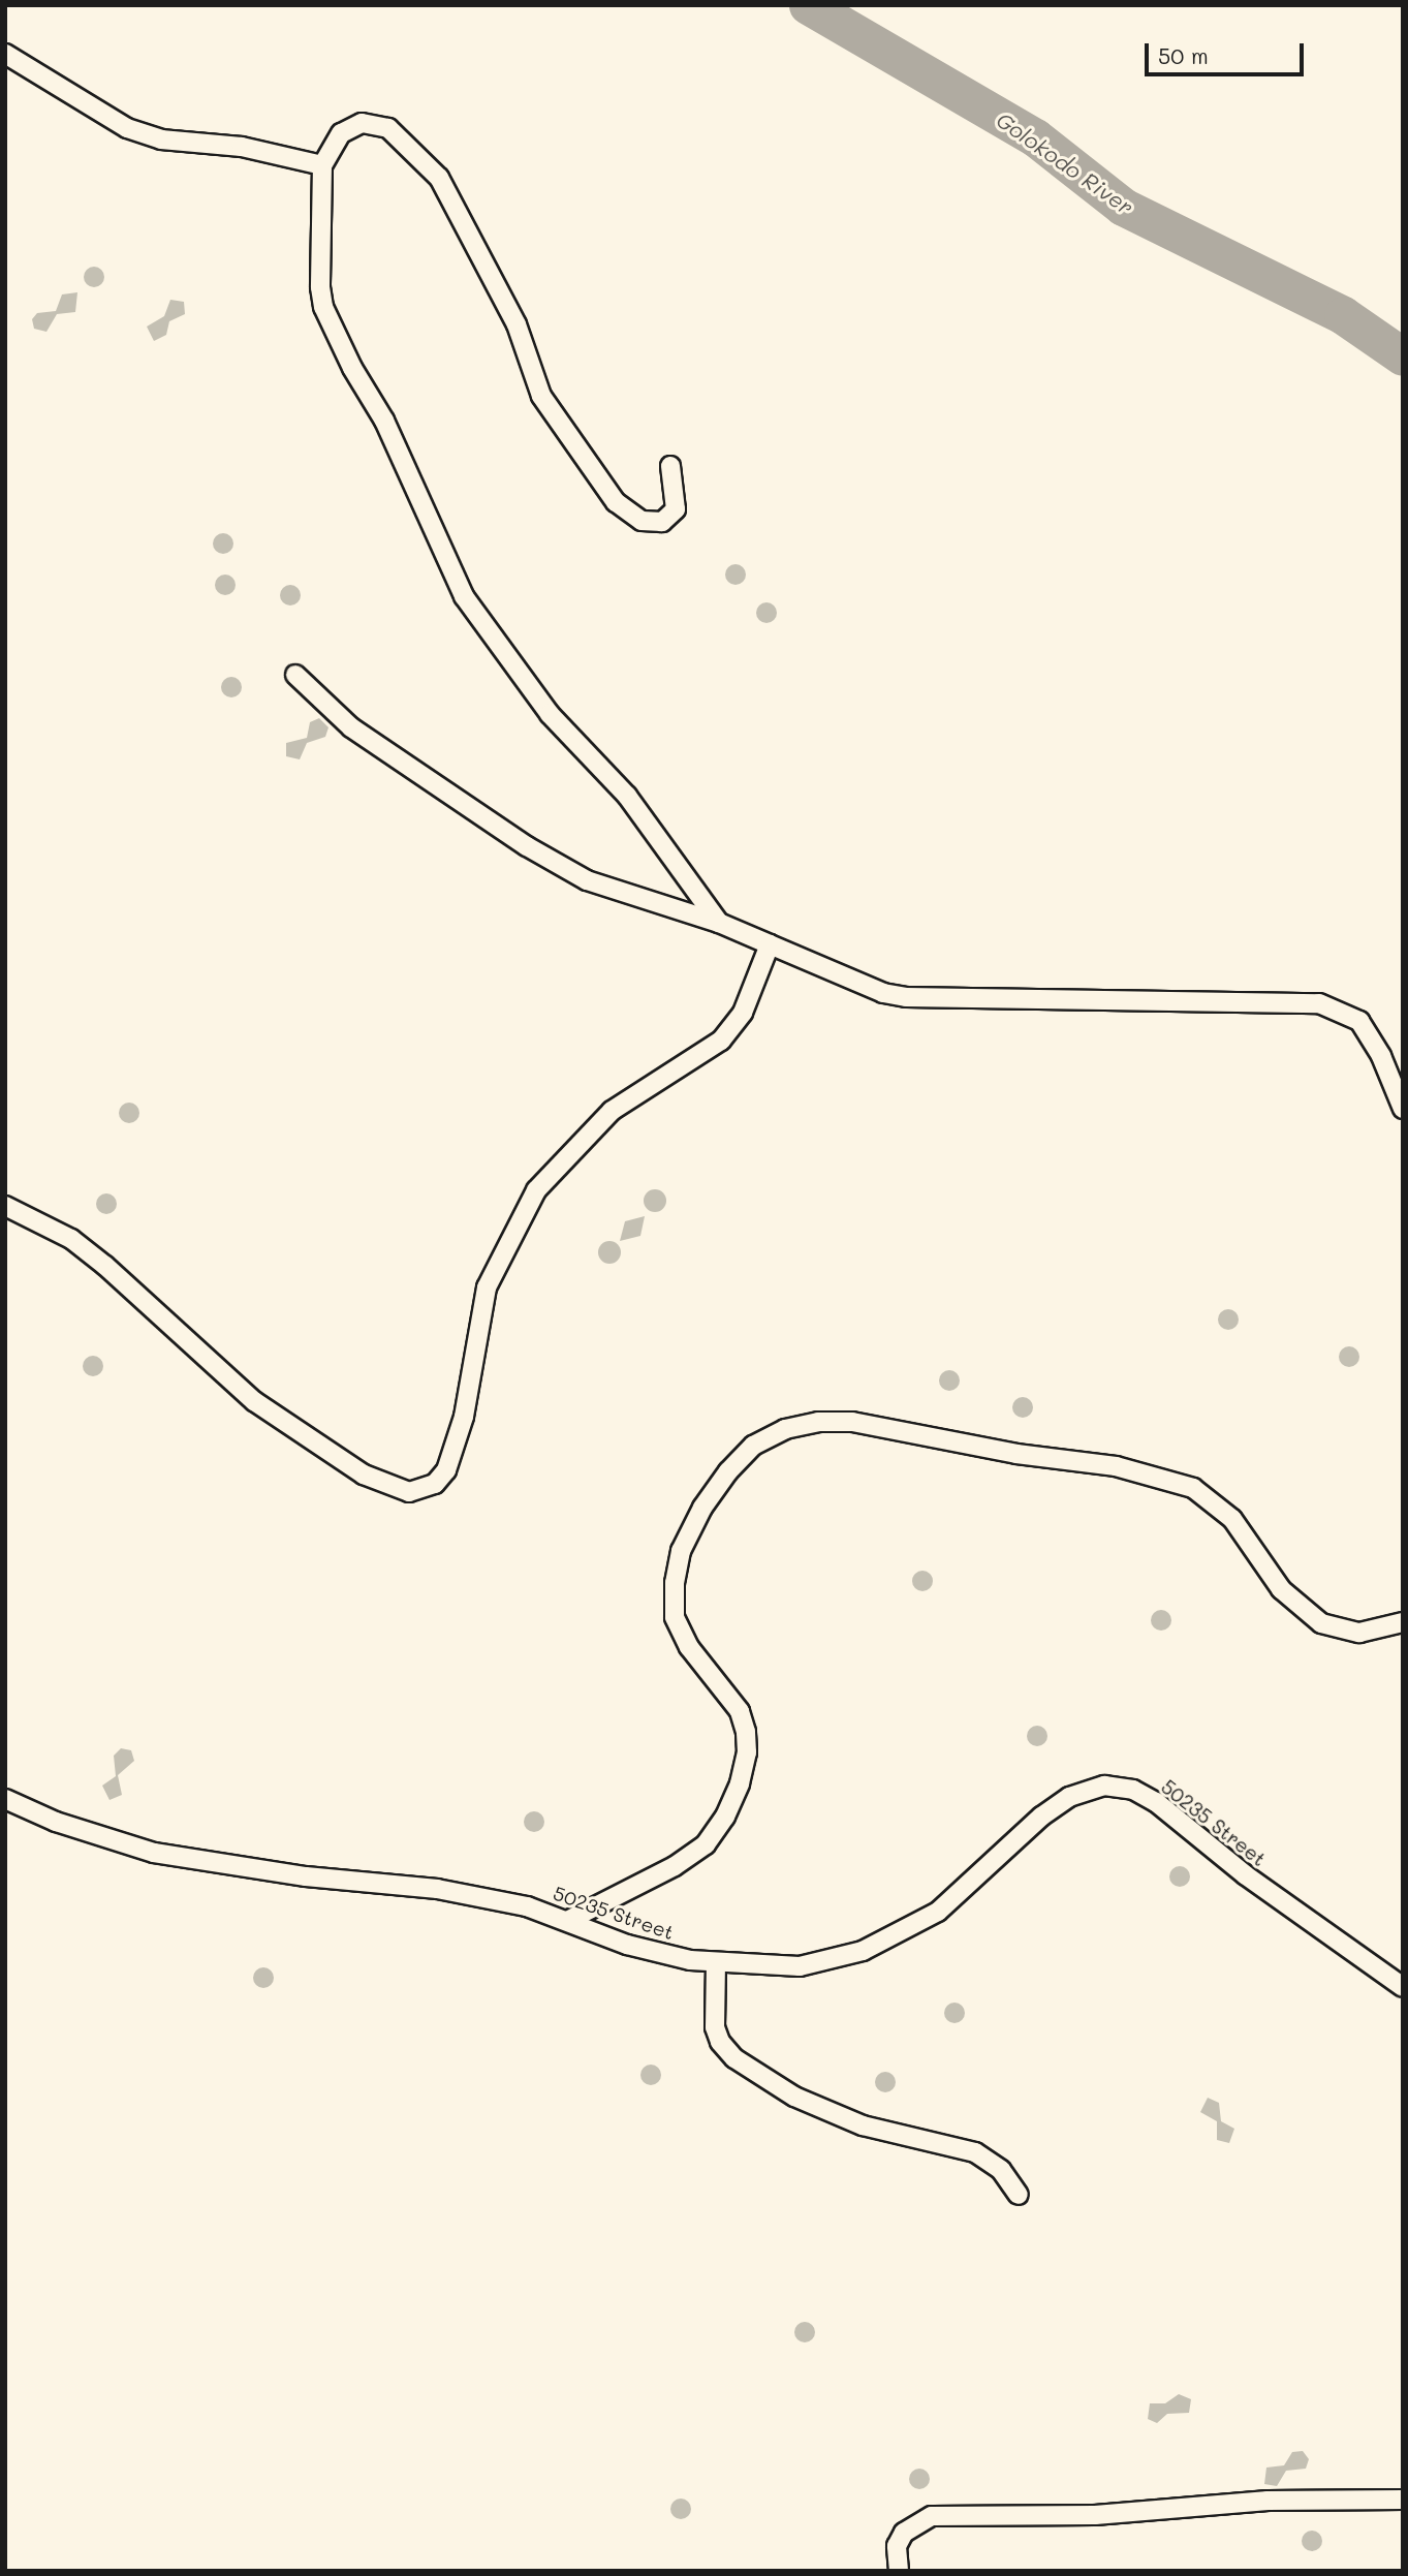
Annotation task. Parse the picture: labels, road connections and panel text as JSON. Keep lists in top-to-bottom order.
{
  "streets": {
    "street": ["50235 Street"]
  },
  "water": ["Golokodo River"],
  "scale_bar": "50 m"
}
